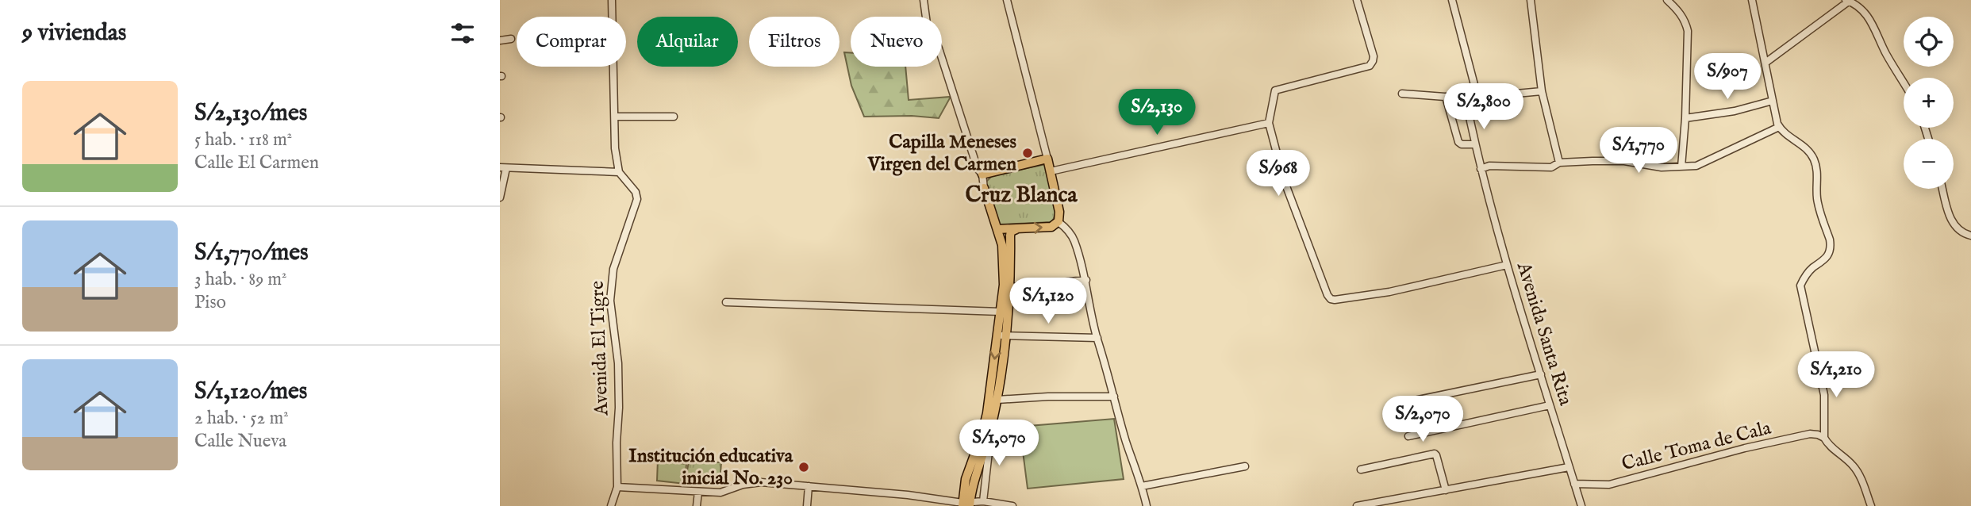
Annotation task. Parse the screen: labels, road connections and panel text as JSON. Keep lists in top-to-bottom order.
{
  "streets": {
    "street": ["Avenida Santa Rita", "Avenida El Tigre", "Calle Toma de Cala"]
  },
  "crossings": [
    ["Avenida Santa Rita", "Calle Toma de Cala"]
  ],
  "districts": ["Cruz Blanca"],
  "places": ["Capilla Meneses Virgen del Carmen", "Institución educativa inicial No. 230"],
  "page": {
    "heading": "9 viviendas",
    "map_buttons": ["+", "−"],
    "chip": [
      "Comprar",
      "Alquilar",
      "Filtros",
      "Nuevo"
    ],
    "price": [
      "S/907",
      "S/2,800",
      "S/2,130",
      "S/1,770",
      "S/968",
      "S/1,120",
      "S/1,210",
      "S/2,070",
      "S/1,070"
    ],
    "list": [
      {
        "name": "S/2,130/mes",
        "note": "5 hab. · 118 m² · Calle El Carmen"
      },
      {
        "name": "S/1,770/mes",
        "note": "3 hab. · 89 m² · Piso"
      },
      {
        "name": "S/1,120/mes",
        "note": "2 hab. · 52 m² · Calle Nueva"
      }
    ]
  }
}
